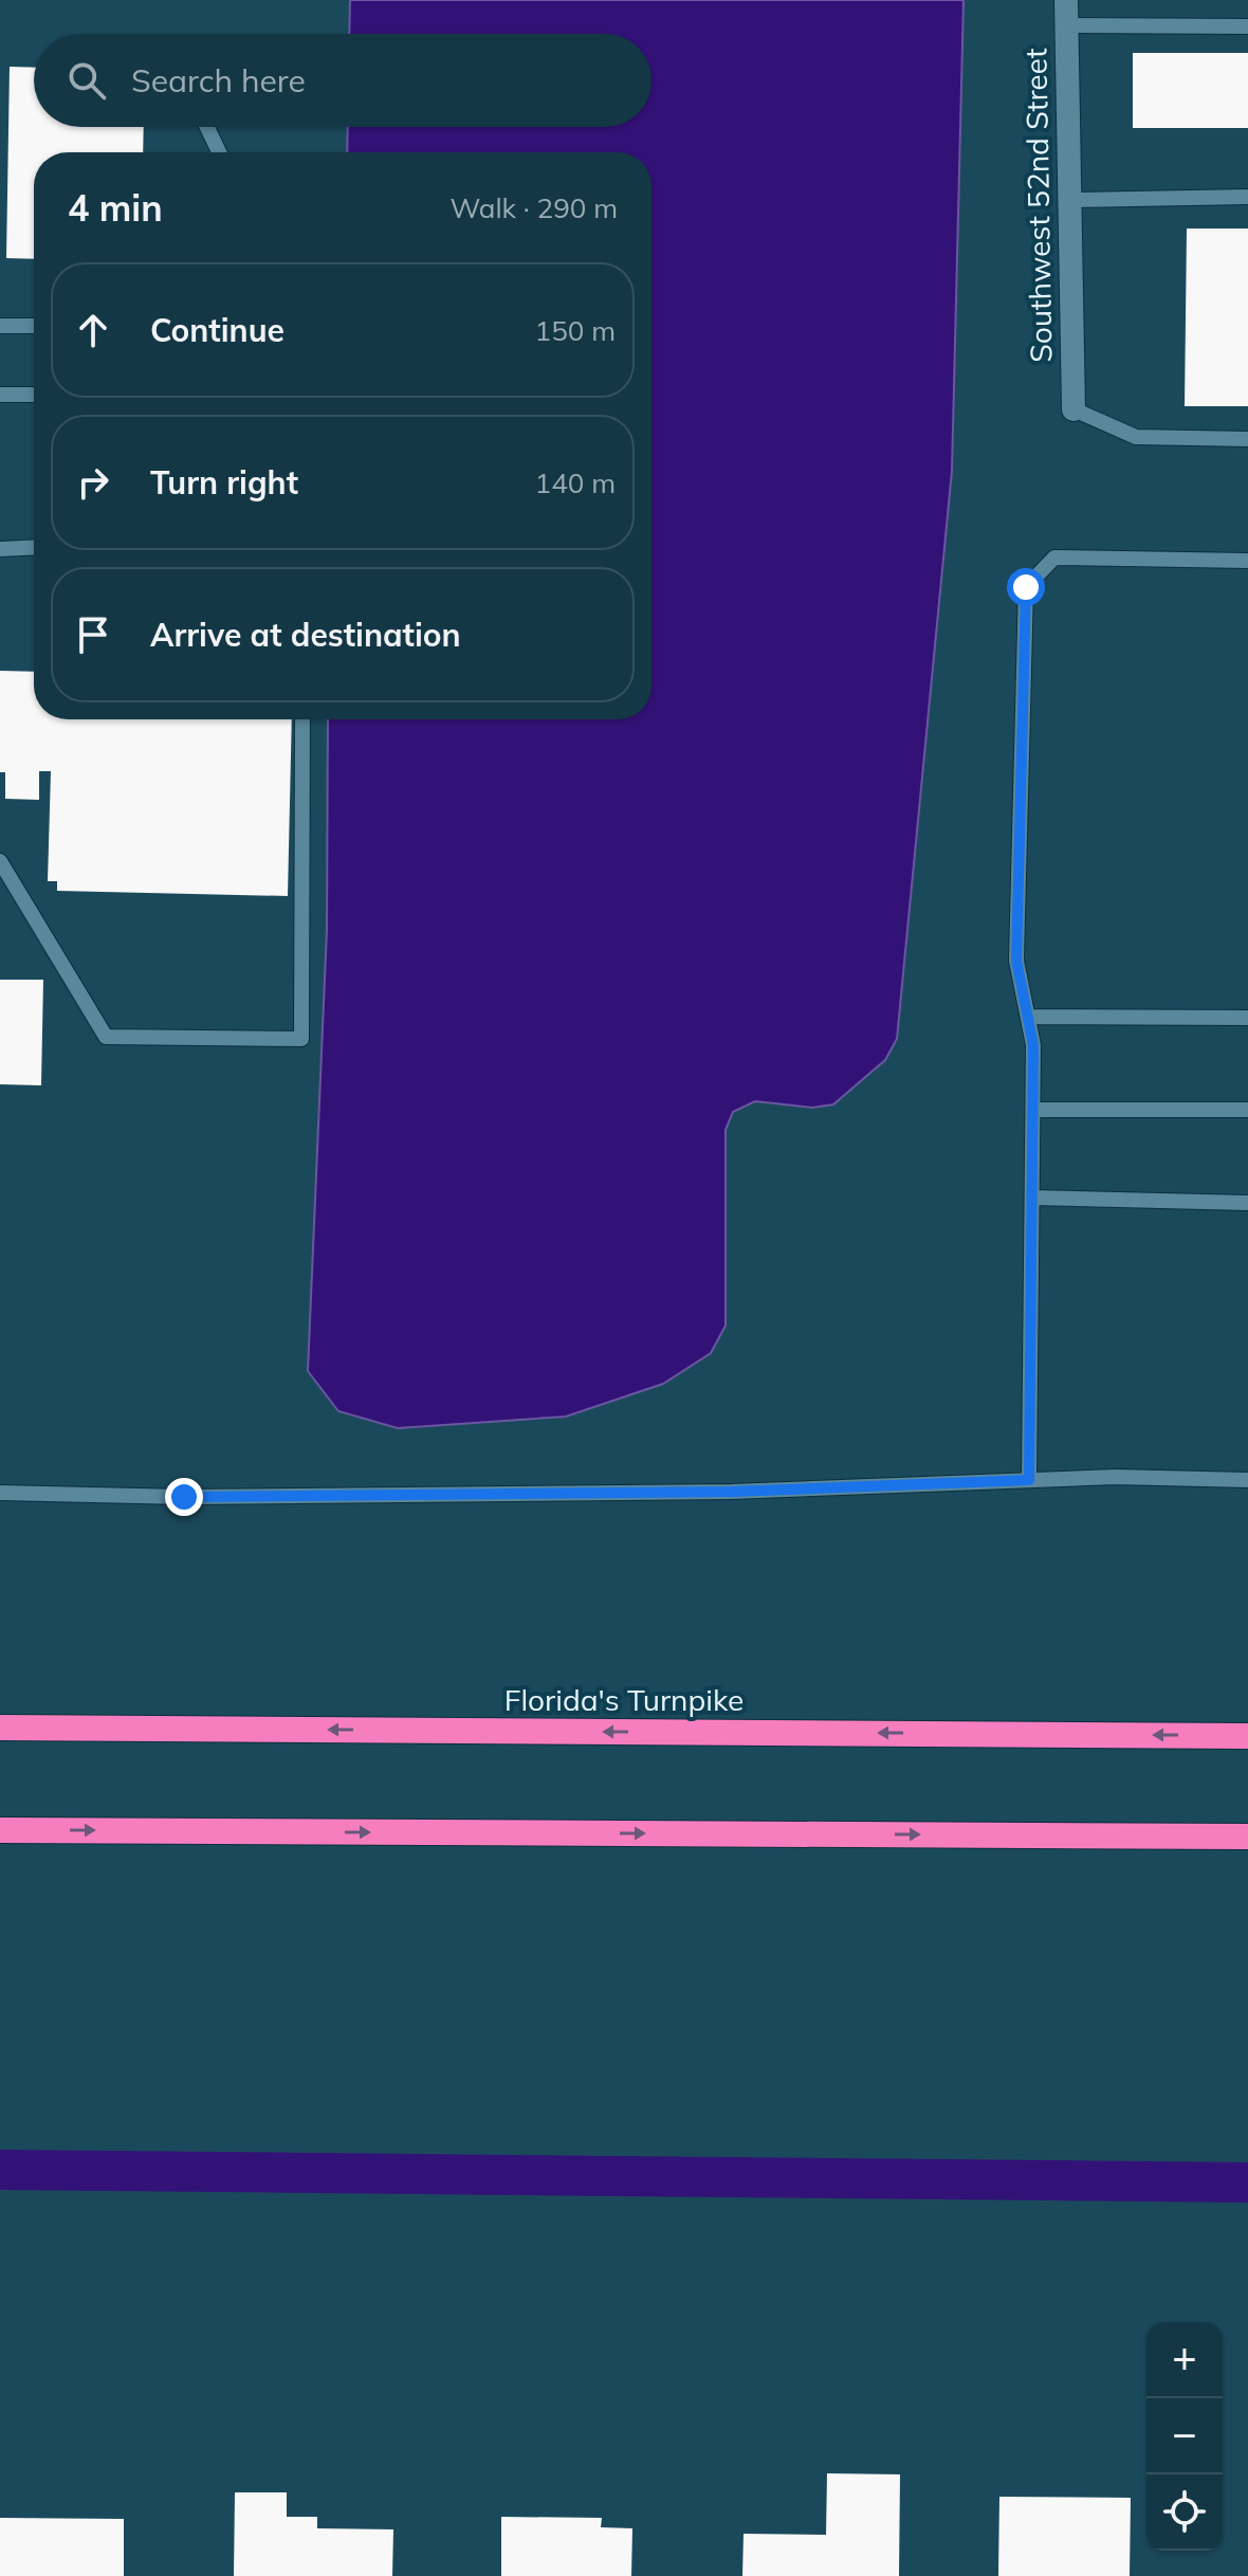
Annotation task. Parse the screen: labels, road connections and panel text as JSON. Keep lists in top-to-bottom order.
{
  "streets": {
    "highway": ["Florida's Turnpike"],
    "street": ["Southwest 52nd Street"]
  },
  "page": {
    "search": "Search here",
    "heading": ["4 min", "Walk · 290 m"],
    "list": [
      ["Continue", "150 m"],
      ["Turn right", "140 m"],
      "Arrive at destination"
    ],
    "map_buttons": ["+", "−"]
  }
}
